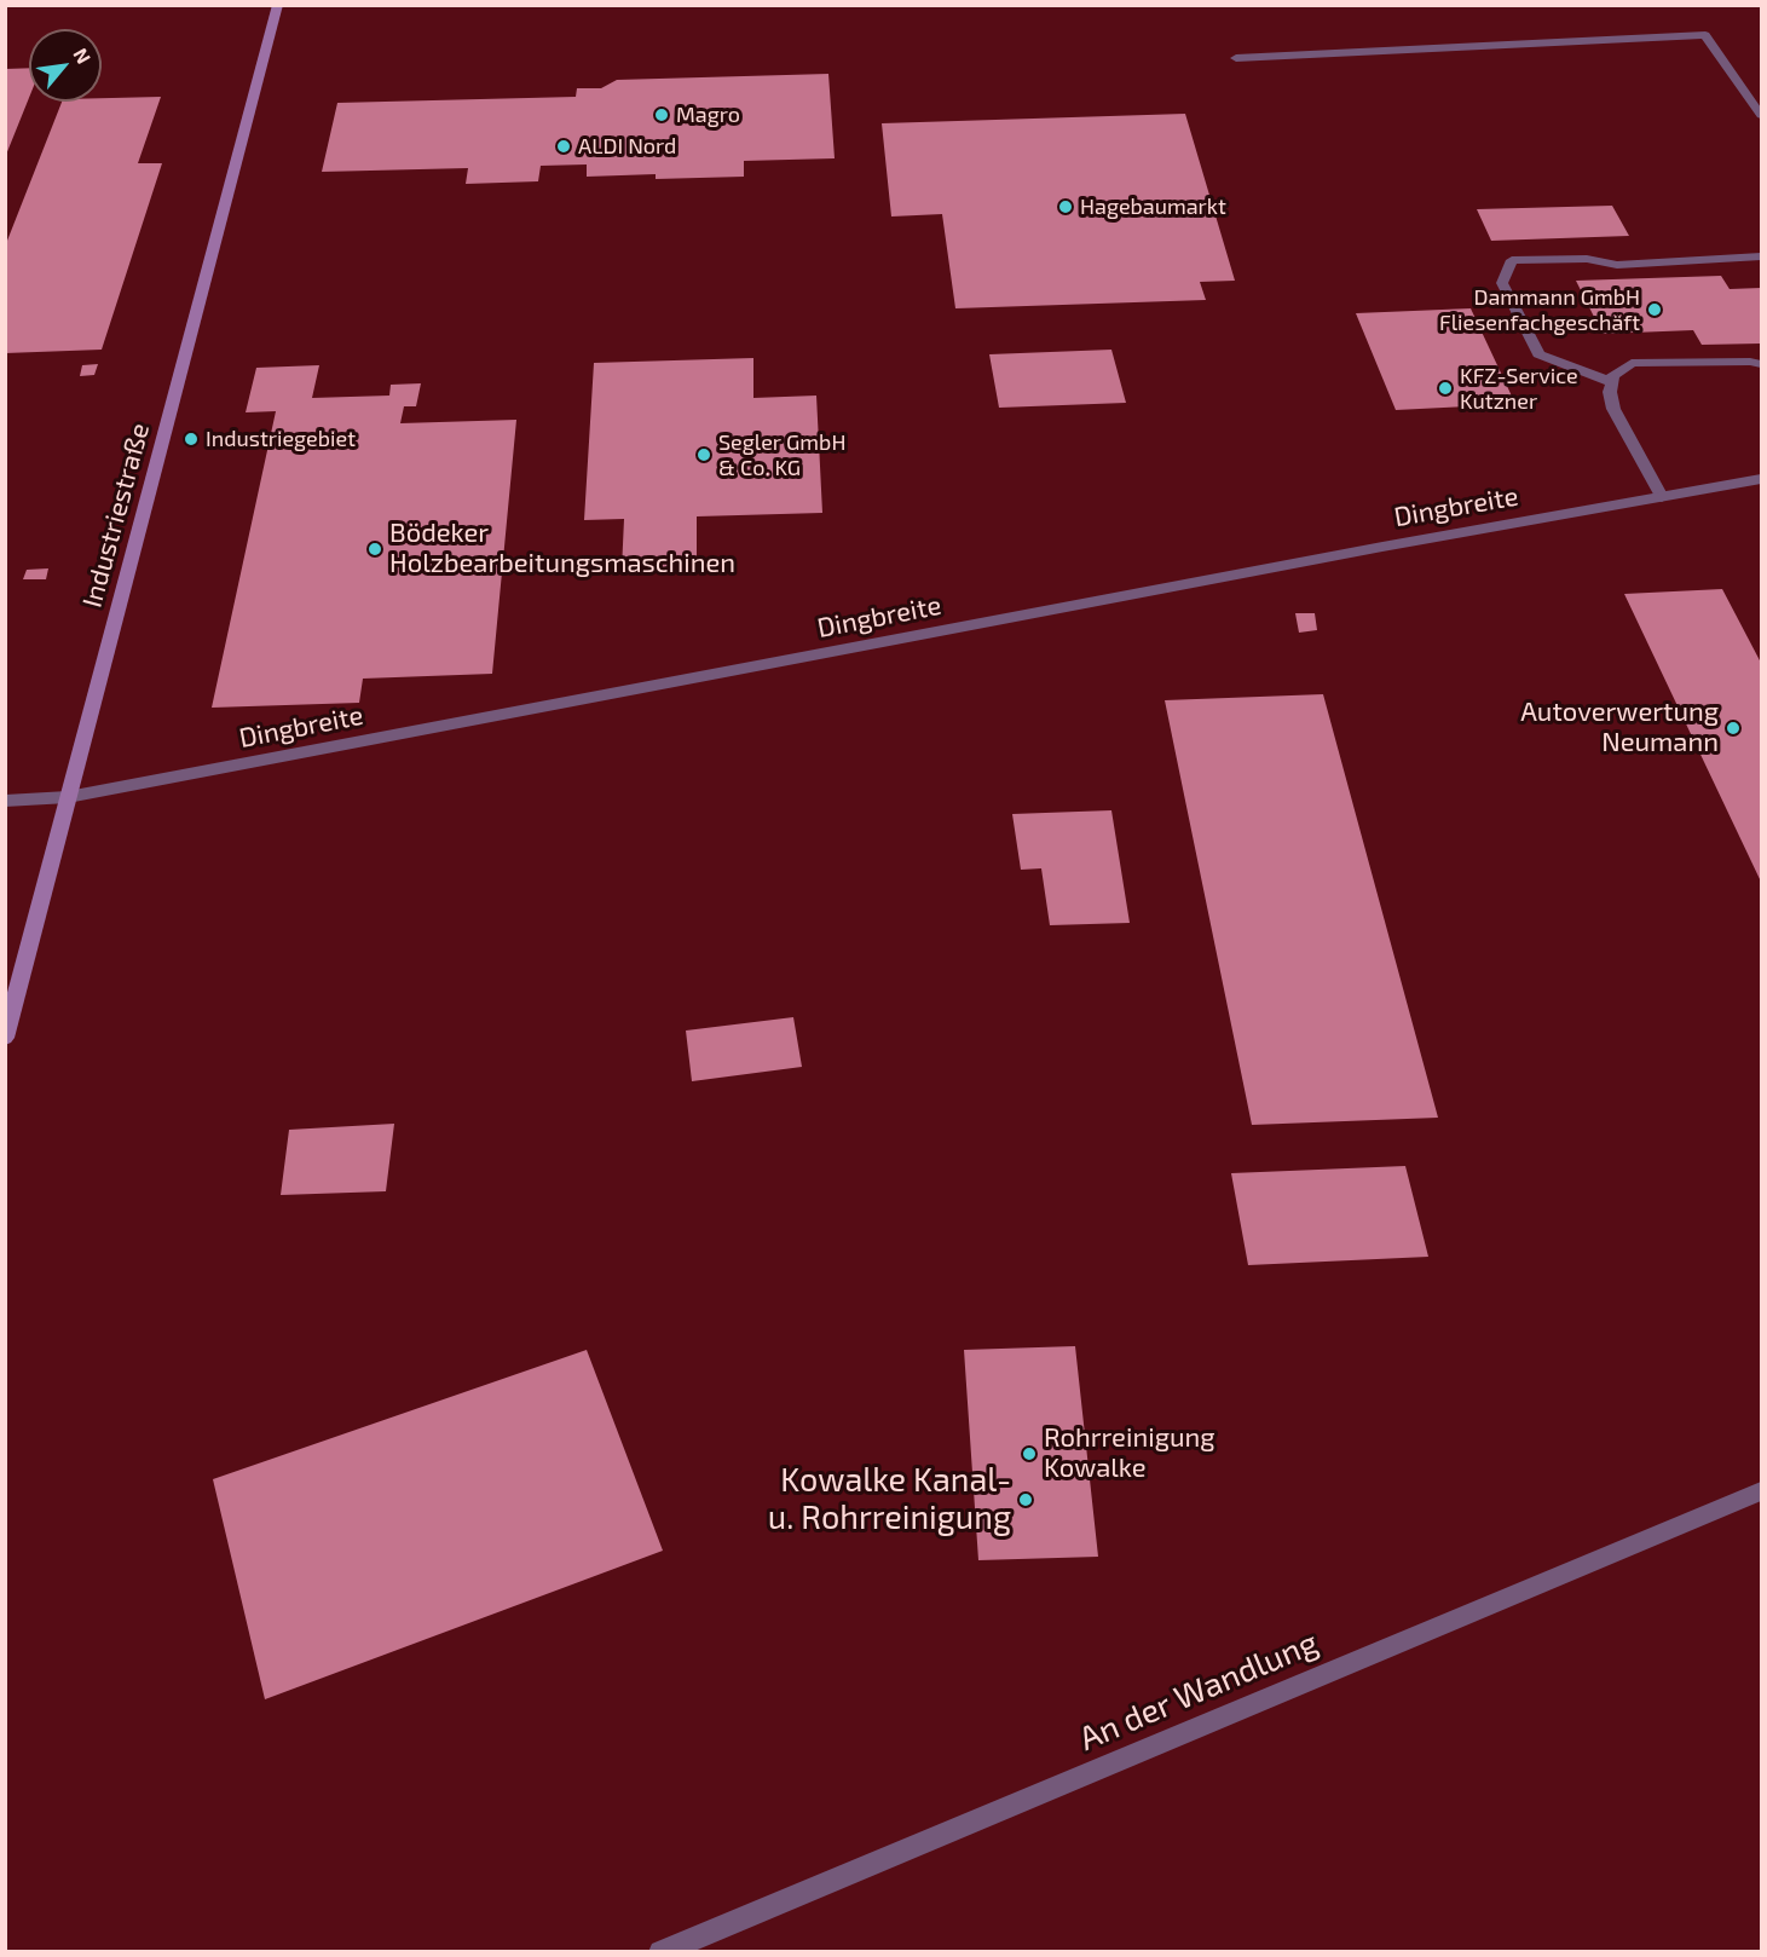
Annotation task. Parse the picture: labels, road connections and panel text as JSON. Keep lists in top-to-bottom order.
{
  "streets": {
    "street": ["Dingbreite", "Industriestraße", "An der Wandlung"]
  },
  "crossings": [
    ["Dingbreite", "Industriestraße"]
  ],
  "places": [
    "Magro",
    "ALDI Nord",
    "Hagebaumarkt",
    "Dammann GmbH Fliesenfachgeschäft",
    "KFZ-Service Kutzner",
    "Industriegebiet",
    "Segler GmbH & Co. KG",
    "Bödeker Holzbearbeitungsmaschinen",
    "Autoverwertung Neumann",
    "Rohrreinigung Kowalke",
    "Kowalke Kanal- u. Rohrreinigung"
  ],
  "north": "top right"
}
